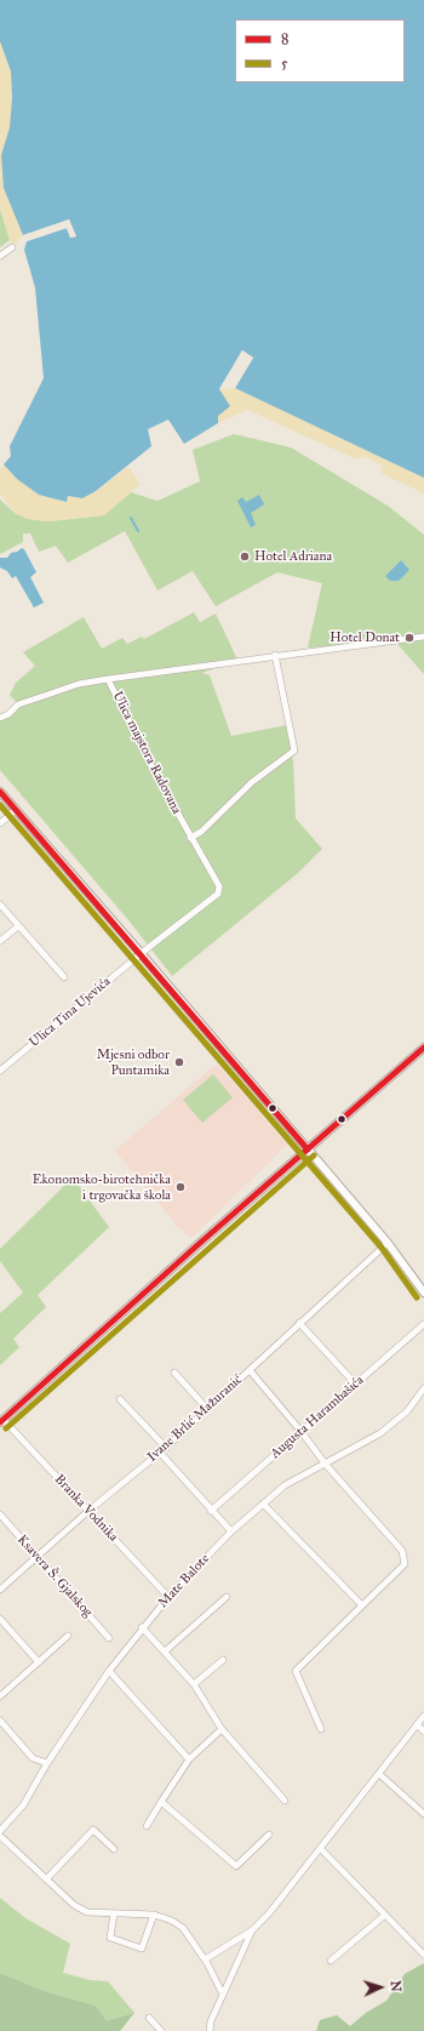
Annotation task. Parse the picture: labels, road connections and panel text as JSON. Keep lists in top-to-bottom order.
{
  "streets": {
    "street": [
      "Ulica majstora Radovana",
      "Ulica Tina Ujevića",
      "Augusta Harambašića",
      "Ivane Brlić Mažuranić",
      "Branka Vodnika",
      "Ksavera Š. Gjalskog",
      "Mate Balote"
    ]
  },
  "crossings": [
    ["Ulica majstora Radovana", "Ulica Tina Ujevića"],
    ["Ivane Brlić Mažuranić", "Branka Vodnika"],
    ["Ivane Brlić Mažuranić", "Ksavera Š. Gjalskog"],
    ["Branka Vodnika", "Mate Balote"]
  ],
  "places": [
    "Hotel Adriana",
    "Hotel Donat",
    "Mjesni odbor Puntamika",
    "Ekonomsko-birotehnička i trgovačka škola"
  ],
  "lines": ["transit line 8", "transit line 5"],
  "legend": ["8", "5"],
  "north": "right"
}
